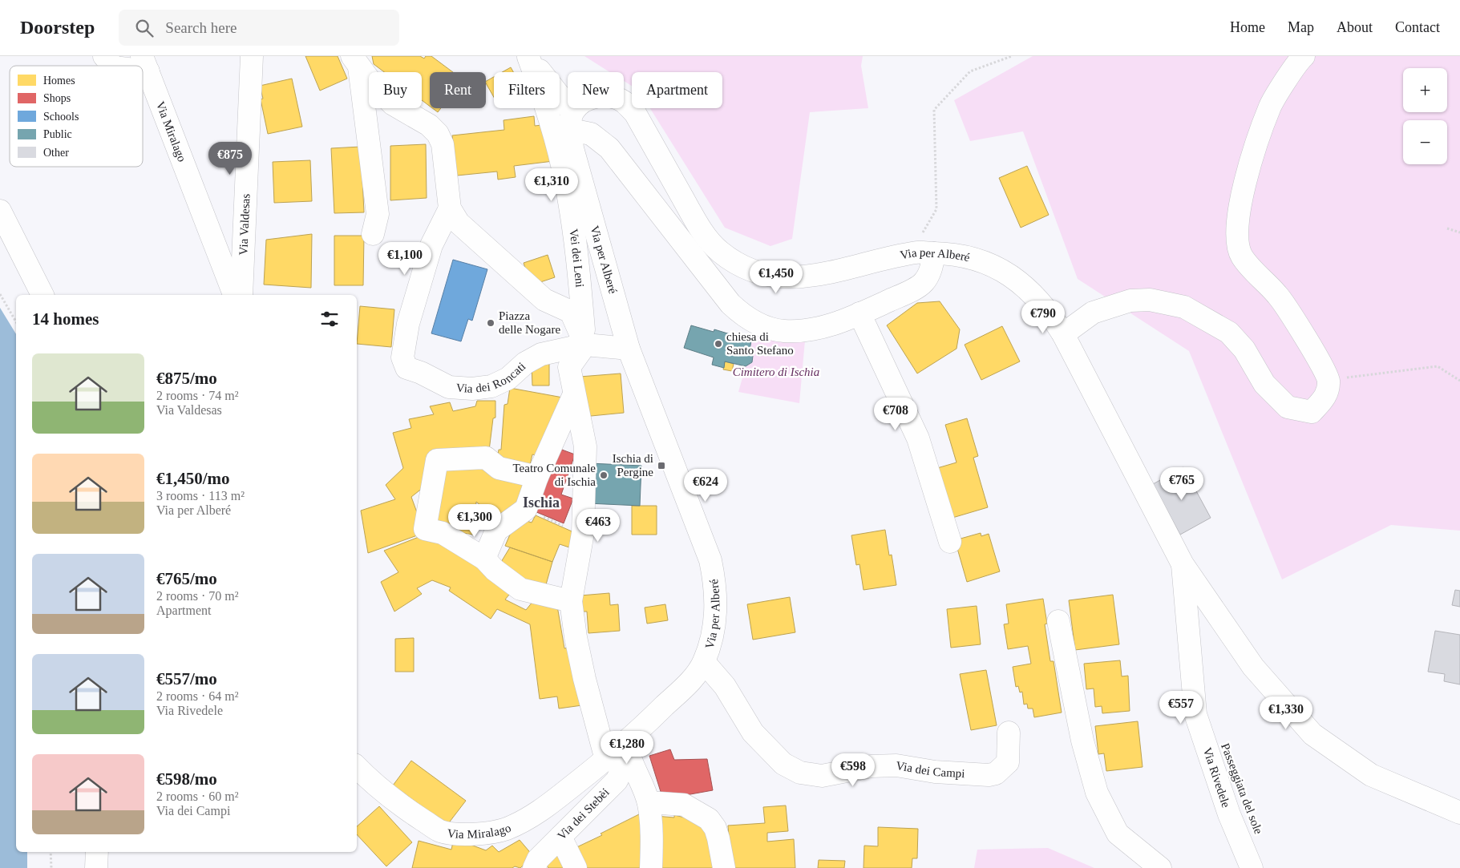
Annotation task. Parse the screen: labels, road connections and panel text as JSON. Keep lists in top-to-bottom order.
{
  "streets": {
    "street": [
      "Via Miralago",
      "Via Valdesas",
      "Vei dei Leni",
      "Via per Alberé",
      "Via dei Roncati",
      "Via dei Campi",
      "Via Rivedele",
      "Via dei Stebèi"
    ]
  },
  "crossings": [
    ["Via Miralago", "Via per Alberé"],
    ["Vei dei Leni", "Via dei Roncati"],
    ["Via per Alberé", "Via dei Roncati"],
    ["Via per Alberé", "Via dei Campi"],
    ["Via per Alberé", "Via Rivedele"],
    ["Via per Alberé", "Via dei Stebèi"]
  ],
  "districts": ["Ischia"],
  "parks": ["Cimitero di Ischia"],
  "places": {
    "other": ["Piazza delle Nogare", "chiesa di Santo Stefano", "Teatro Comunale di Ischia"],
    "transit": ["Ischia di Pergine"]
  },
  "legend": [
    "Homes",
    "Shops",
    "Schools",
    "Public",
    "Other"
  ],
  "page": {
    "header": "Doorstep",
    "search": "Search here",
    "nav": [
      "Home",
      "Map",
      "About",
      "Contact"
    ],
    "map_buttons": ["+", "−"],
    "chip": [
      "Buy",
      "Rent",
      "Filters",
      "New",
      "Apartment"
    ],
    "price": [
      "€875",
      "€1,310",
      "€1,100",
      "€1,450",
      "€790",
      "€708",
      "€765",
      "€624",
      "€1,300",
      "€463",
      "€557",
      "€1,330",
      "€1,280",
      "€598"
    ],
    "heading": "14 homes",
    "list": [
      {
        "name": "€875/mo",
        "note": "2 rooms · 74 m² · Via Valdesas"
      },
      {
        "name": "€1,450/mo",
        "note": "3 rooms · 113 m² · Via per Alberé"
      },
      {
        "name": "€765/mo",
        "note": "2 rooms · 70 m² · Apartment"
      },
      {
        "name": "€557/mo",
        "note": "2 rooms · 64 m² · Via Rivedele"
      },
      {
        "name": "€598/mo",
        "note": "2 rooms · 60 m² · Via dei Campi"
      }
    ]
  }
}
